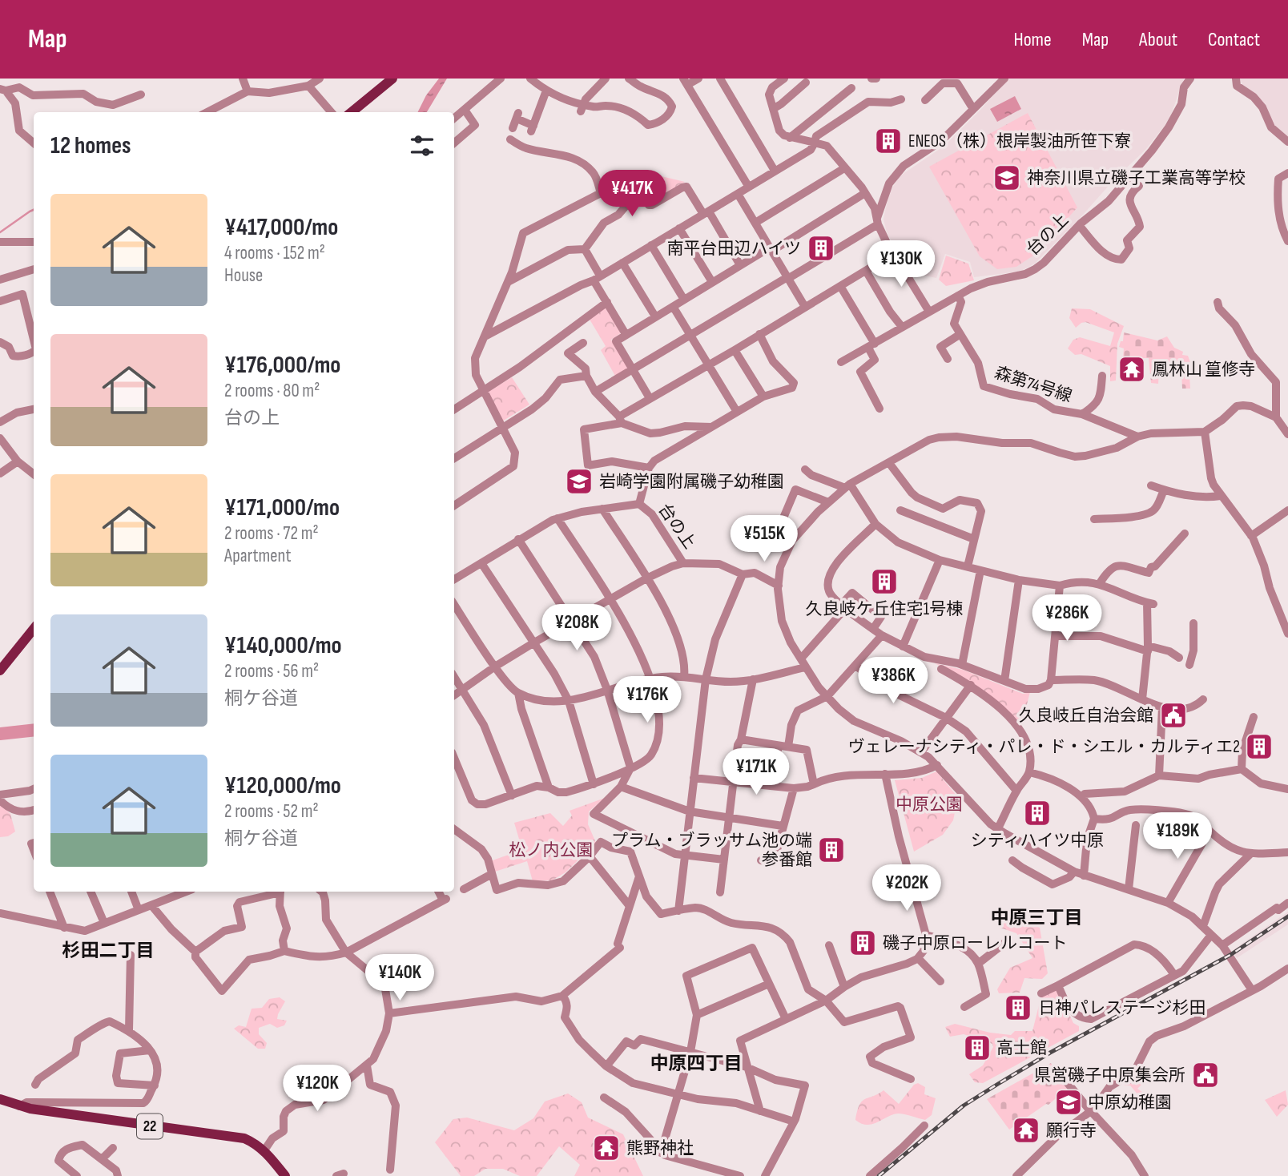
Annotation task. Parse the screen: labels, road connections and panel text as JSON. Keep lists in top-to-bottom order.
{
  "streets": {
    "main road": ["22"],
    "street": ["台の上", "森第74号線"]
  },
  "crossings": [
    ["台の上", "森第74号線"]
  ],
  "districts": ["中原三丁目", "杉田二丁目", "中原四丁目"],
  "parks": ["中原公園", "松ノ内公園"],
  "places": {
    "building": [
      "ENEOS（株）根岸製油所笹下寮",
      "南平台田辺ハイツ",
      "久良岐ケ丘住宅1号棟",
      "ヴェレーナシティ・パレ・ド・シエル・カルティエ2",
      "シティハイツ中原",
      "プラム・ブラッサム池の端 参番館",
      "磯子中原ローレルコート",
      "日神パレステージ杉田",
      "高士館"
    ],
    "school or university": ["神奈川県立磯子工業高等学校", "岩崎学園附属磯子幼稚園", "中原幼稚園"],
    "temple": ["鳳林山 篁修寺", "願行寺", "熊野神社"],
    "public building": ["久良岐丘自治会館", "県営磯子中原集会所"]
  },
  "page": {
    "header": "Map",
    "nav": [
      "Home",
      "Map",
      "About",
      "Contact"
    ],
    "heading": "12 homes",
    "price": [
      "¥417K",
      "¥130K",
      "¥515K",
      "¥286K",
      "¥208K",
      "¥386K",
      "¥176K",
      "¥171K",
      "¥189K",
      "¥202K",
      "¥140K",
      "¥120K"
    ],
    "list": [
      {
        "name": "¥417,000/mo",
        "note": "4 rooms · 152 m² · House"
      },
      {
        "name": "¥176,000/mo",
        "note": "2 rooms · 80 m² · 台の上"
      },
      {
        "name": "¥171,000/mo",
        "note": "2 rooms · 72 m² · Apartment"
      },
      {
        "name": "¥140,000/mo",
        "note": "2 rooms · 56 m² · 桐ケ谷道"
      },
      {
        "name": "¥120,000/mo",
        "note": "2 rooms · 52 m² · 桐ケ谷道"
      }
    ]
  }
}
